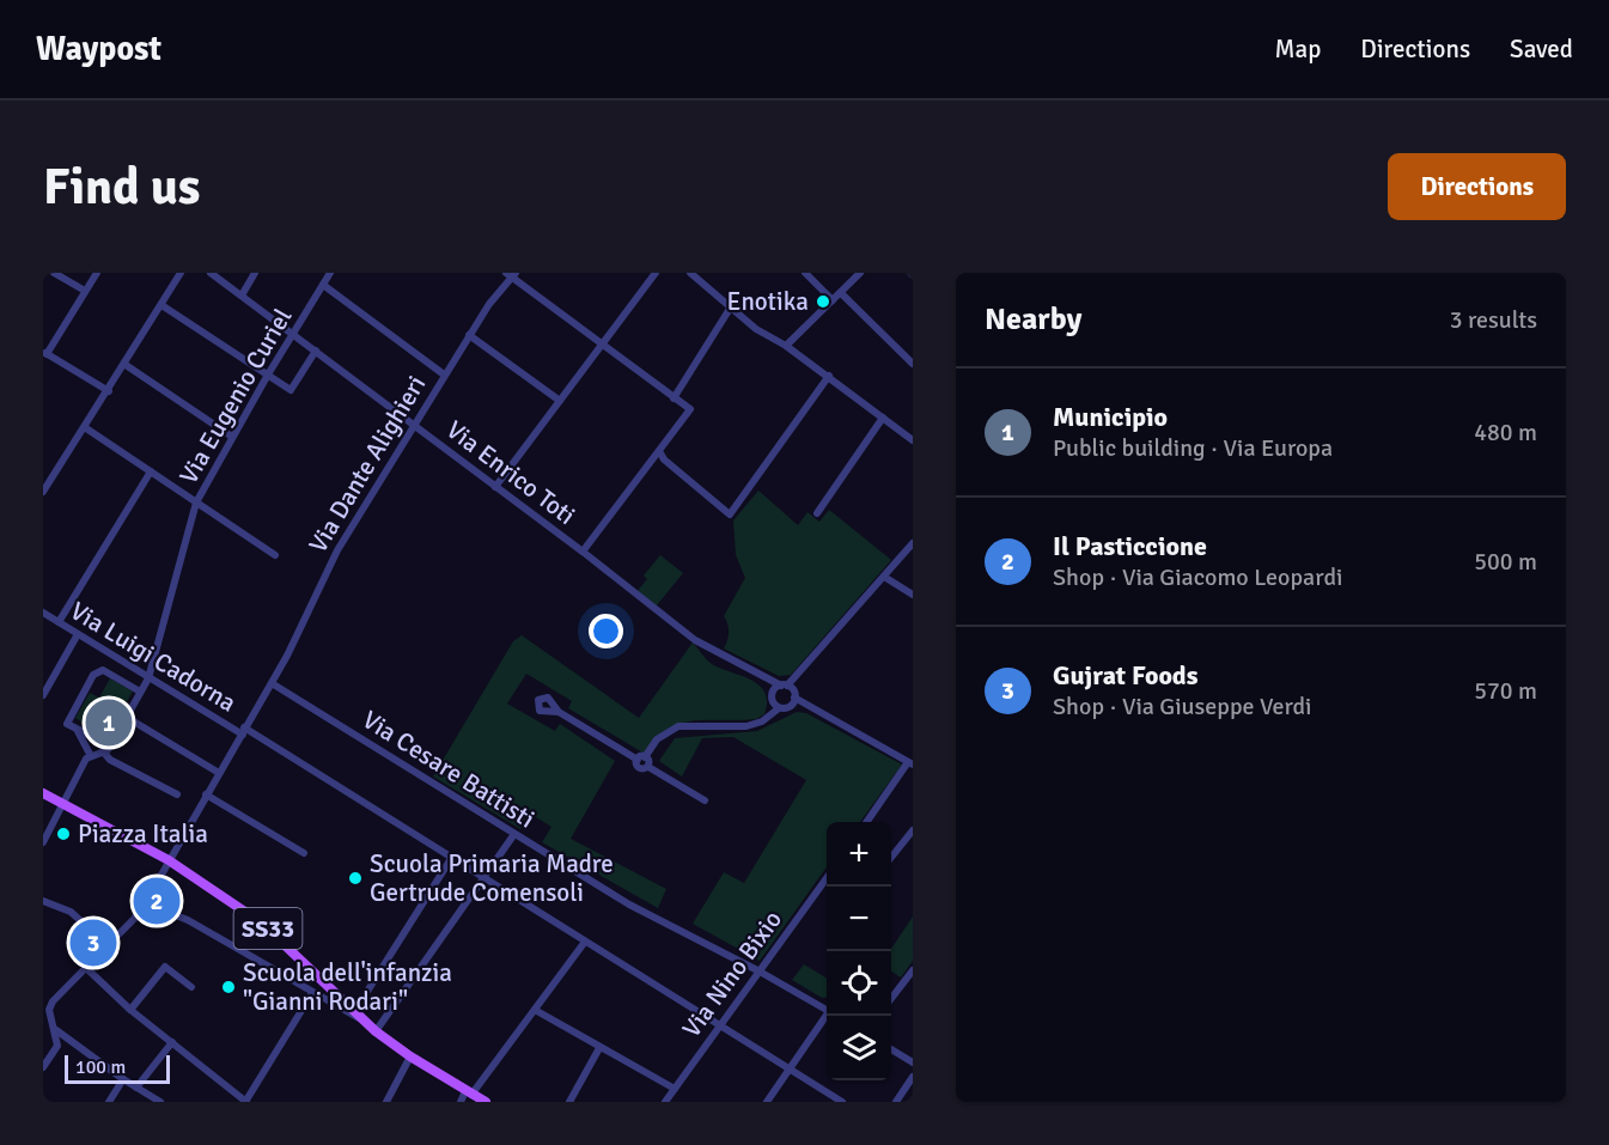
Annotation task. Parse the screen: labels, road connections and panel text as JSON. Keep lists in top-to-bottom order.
{
  "streets": {
    "main road": ["SS33"],
    "street": [
      "Via Eugenio Curiel",
      "Via Dante Alighieri",
      "Via Enrico Toti",
      "Via Luigi Cadorna",
      "Via Cesare Battisti",
      "Via Nino Bixio"
    ]
  },
  "crossings": [
    ["Via Eugenio Curiel", "Via Enrico Toti"],
    ["Via Eugenio Curiel", "Via Luigi Cadorna"],
    ["Via Dante Alighieri", "Via Enrico Toti"],
    ["Via Dante Alighieri", "Via Luigi Cadorna"],
    ["Via Dante Alighieri", "Via Cesare Battisti"],
    ["Via Dante Alighieri", "SS33"],
    ["Via Luigi Cadorna", "Via Nino Bixio"],
    ["Via Cesare Battisti", "Via Nino Bixio"]
  ],
  "places": [
    "Enotika",
    "Piazza Italia",
    "Scuola Primaria Madre Gertrude Comensoli",
    "Scuola dell'infanzia \"Gianni Rodari\""
  ],
  "scale_bar": "100 m",
  "page": {
    "header": "Waypost",
    "nav": ["Map", "Directions", "Saved"],
    "buttons": "Directions",
    "title": "Find us",
    "heading": ["Nearby", "3 results"],
    "list": [
      {
        "mark": "1",
        "name": "Municipio",
        "note": "Public building · Via Europa",
        "value": "480 m"
      },
      {
        "mark": "2",
        "name": "Il Pasticcione",
        "note": "Shop · Via Giacomo Leopardi",
        "value": "500 m"
      },
      {
        "mark": "3",
        "name": "Gujrat Foods",
        "note": "Shop · Via Giuseppe Verdi",
        "value": "570 m"
      }
    ],
    "pins": ["1", "2", "3"],
    "map_buttons": ["+", "−"],
    "scale": "100 m"
  }
}
